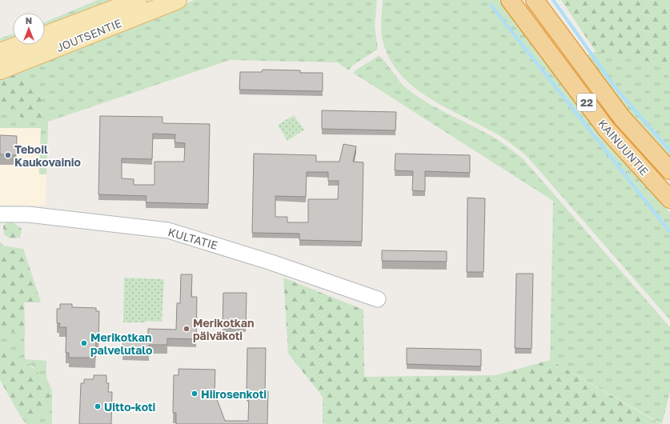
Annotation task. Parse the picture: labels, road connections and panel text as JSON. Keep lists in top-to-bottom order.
{
  "streets": {
    "highway": ["22", "KAINUUNTIE"],
    "main road": ["JOUTSENTIE"],
    "street": ["KULTATIE"]
  },
  "places": [
    "Teboil Kaukovainio",
    "Merikotkan päiväkoti",
    "Merikotkan palvelutalo",
    "Hiirosenkoti",
    "Uitto-koti"
  ],
  "north": "top"
}
